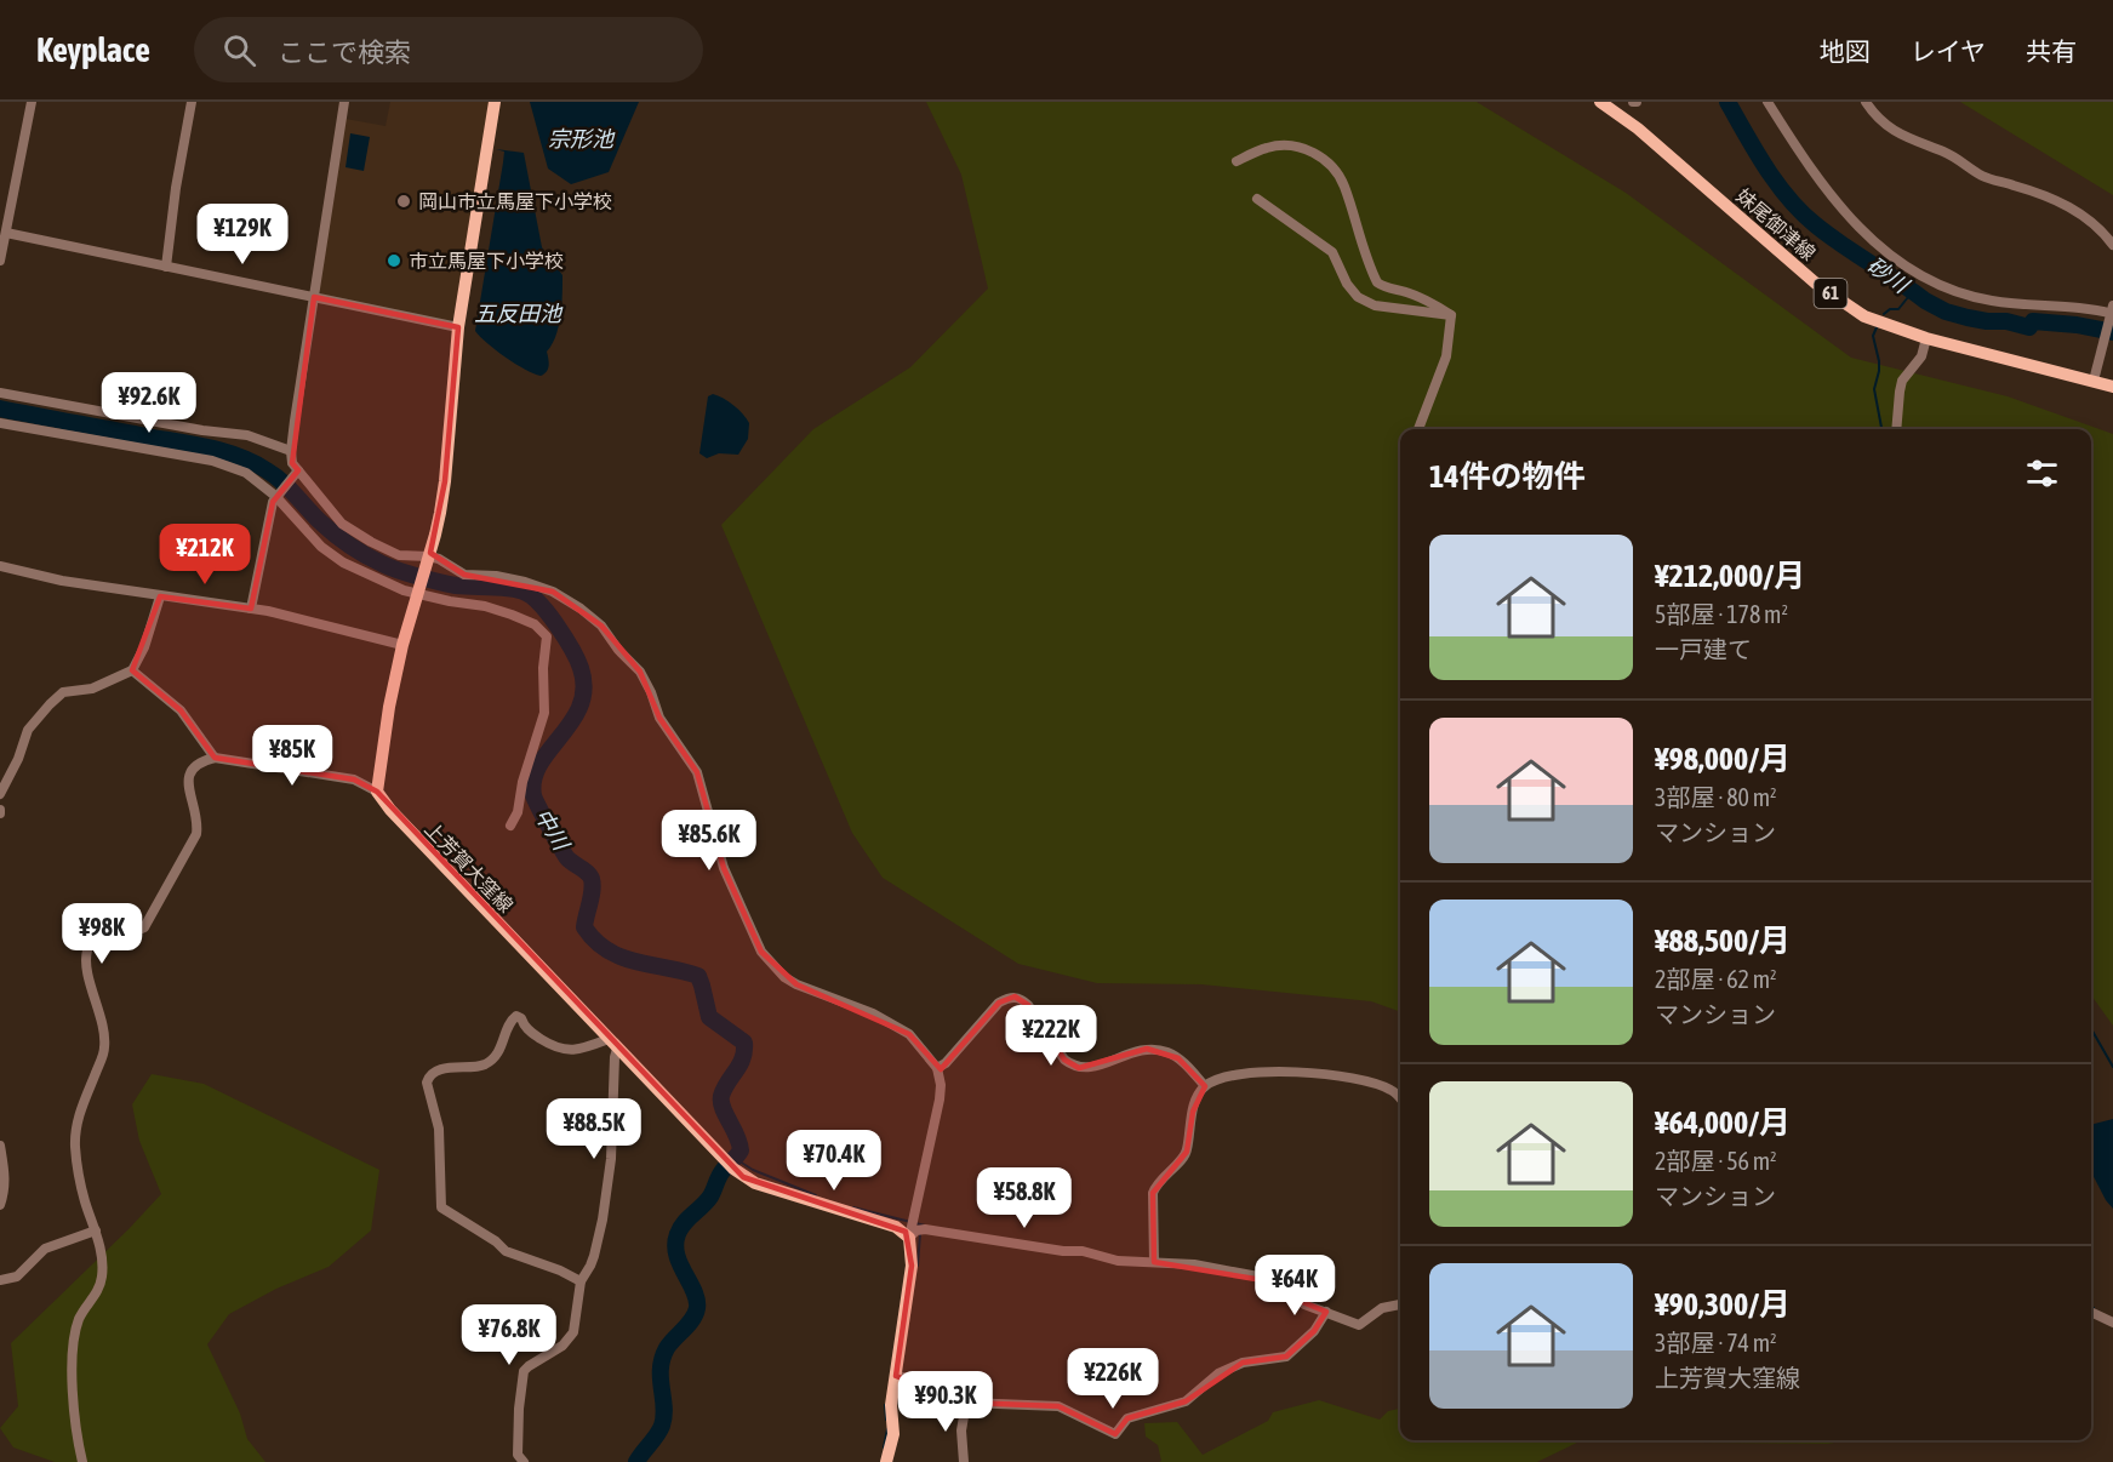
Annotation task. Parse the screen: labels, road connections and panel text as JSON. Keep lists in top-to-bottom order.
{
  "streets": {
    "main road": ["妹尾御津線", "61", "上芳賀大窪線"]
  },
  "water": [
    "宗形池",
    "砂川",
    "五反田池",
    "中川"
  ],
  "places": ["岡山市立馬屋下小学校", "市立馬屋下小学校"],
  "page": {
    "header": "Keyplace",
    "search": "ここで検索",
    "nav": ["地図", "レイヤ", "共有"],
    "price": [
      "¥129K",
      "¥92.6K",
      "¥212K",
      "¥85K",
      "¥85.6K",
      "¥98K",
      "¥222K",
      "¥88.5K",
      "¥70.4K",
      "¥58.8K",
      "¥64K",
      "¥76.8K",
      "¥226K",
      "¥90.3K"
    ],
    "heading": "14件の物件",
    "list": [
      {
        "name": "¥212,000/月",
        "note": "5部屋 · 178 m² · 一戸建て"
      },
      {
        "name": "¥98,000/月",
        "note": "3部屋 · 80 m² · マンション"
      },
      {
        "name": "¥88,500/月",
        "note": "2部屋 · 62 m² · マンション"
      },
      {
        "name": "¥64,000/月",
        "note": "2部屋 · 56 m² · マンション"
      },
      {
        "name": "¥90,300/月",
        "note": "3部屋 · 74 m² · 上芳賀大窪線"
      }
    ]
  }
}
